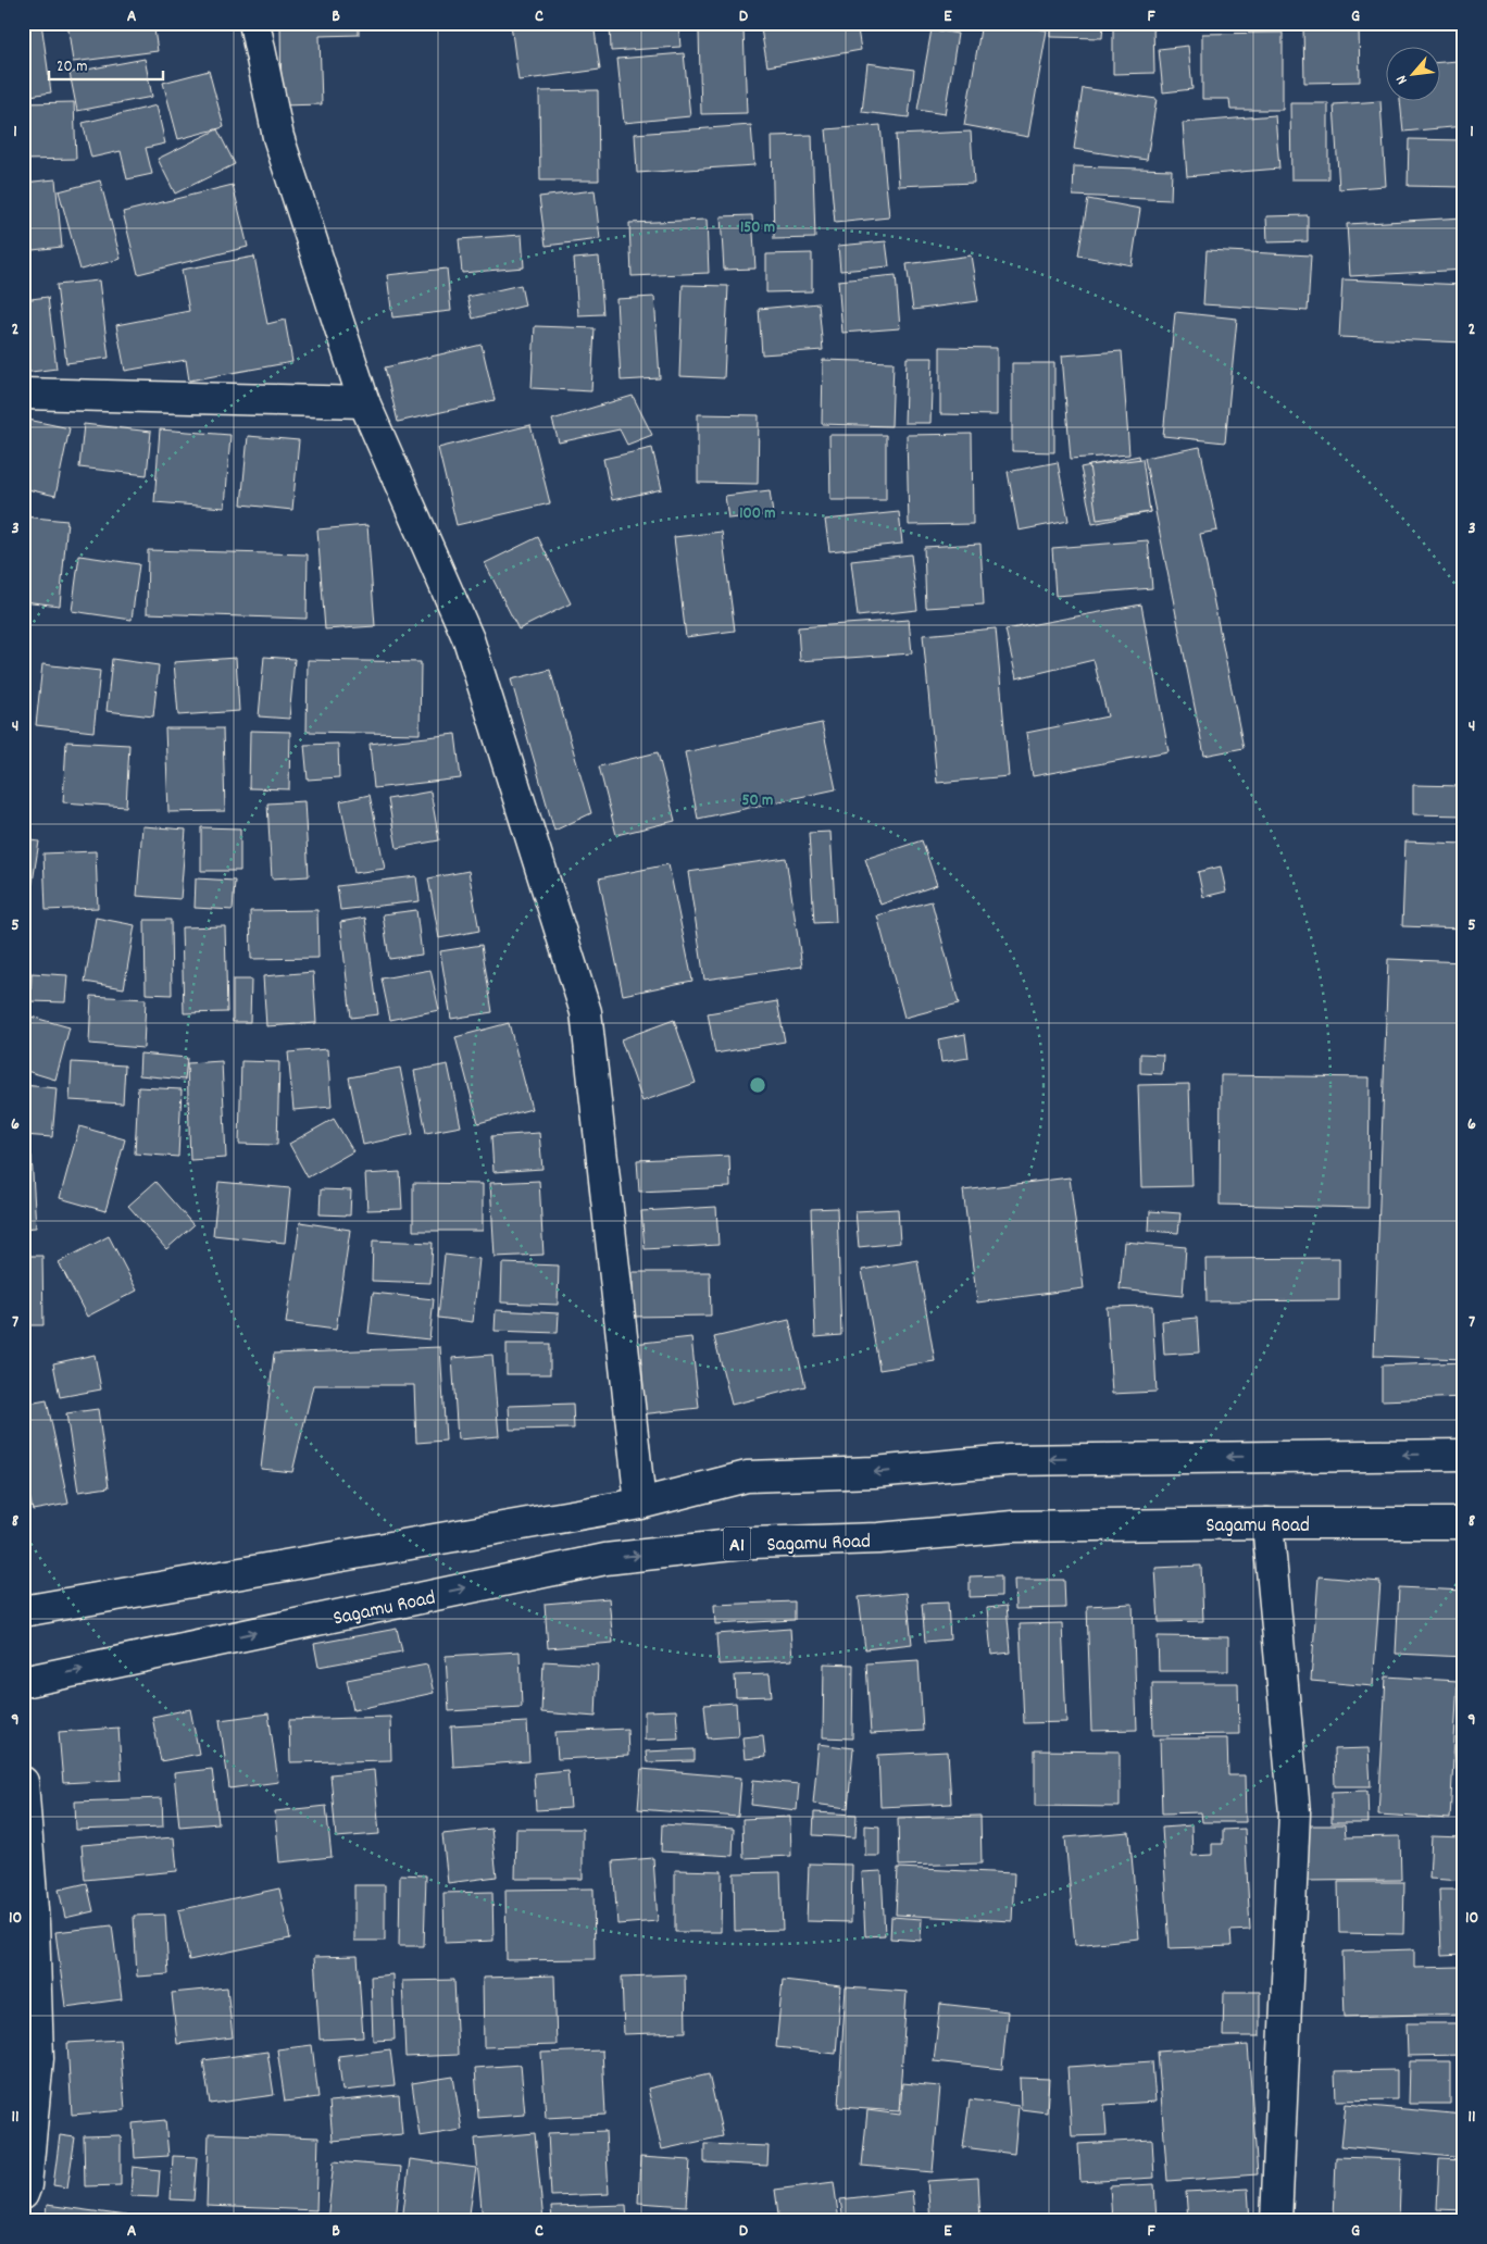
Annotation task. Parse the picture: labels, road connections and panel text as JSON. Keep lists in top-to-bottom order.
{
  "streets": {
    "main road": ["Sagamu Road", "A1"]
  },
  "scale_bar": "20 m",
  "north": "bottom left",
  "grid": {
    "columns": [
      "A",
      "B",
      "C",
      "D",
      "E",
      "F",
      "G"
    ],
    "rows": [
      "1",
      "2",
      "3",
      "4",
      "5",
      "6",
      "7",
      "8",
      "9",
      "10",
      "11"
    ]
  },
  "rings": ["150 m", "100 m", "50 m"]
}
